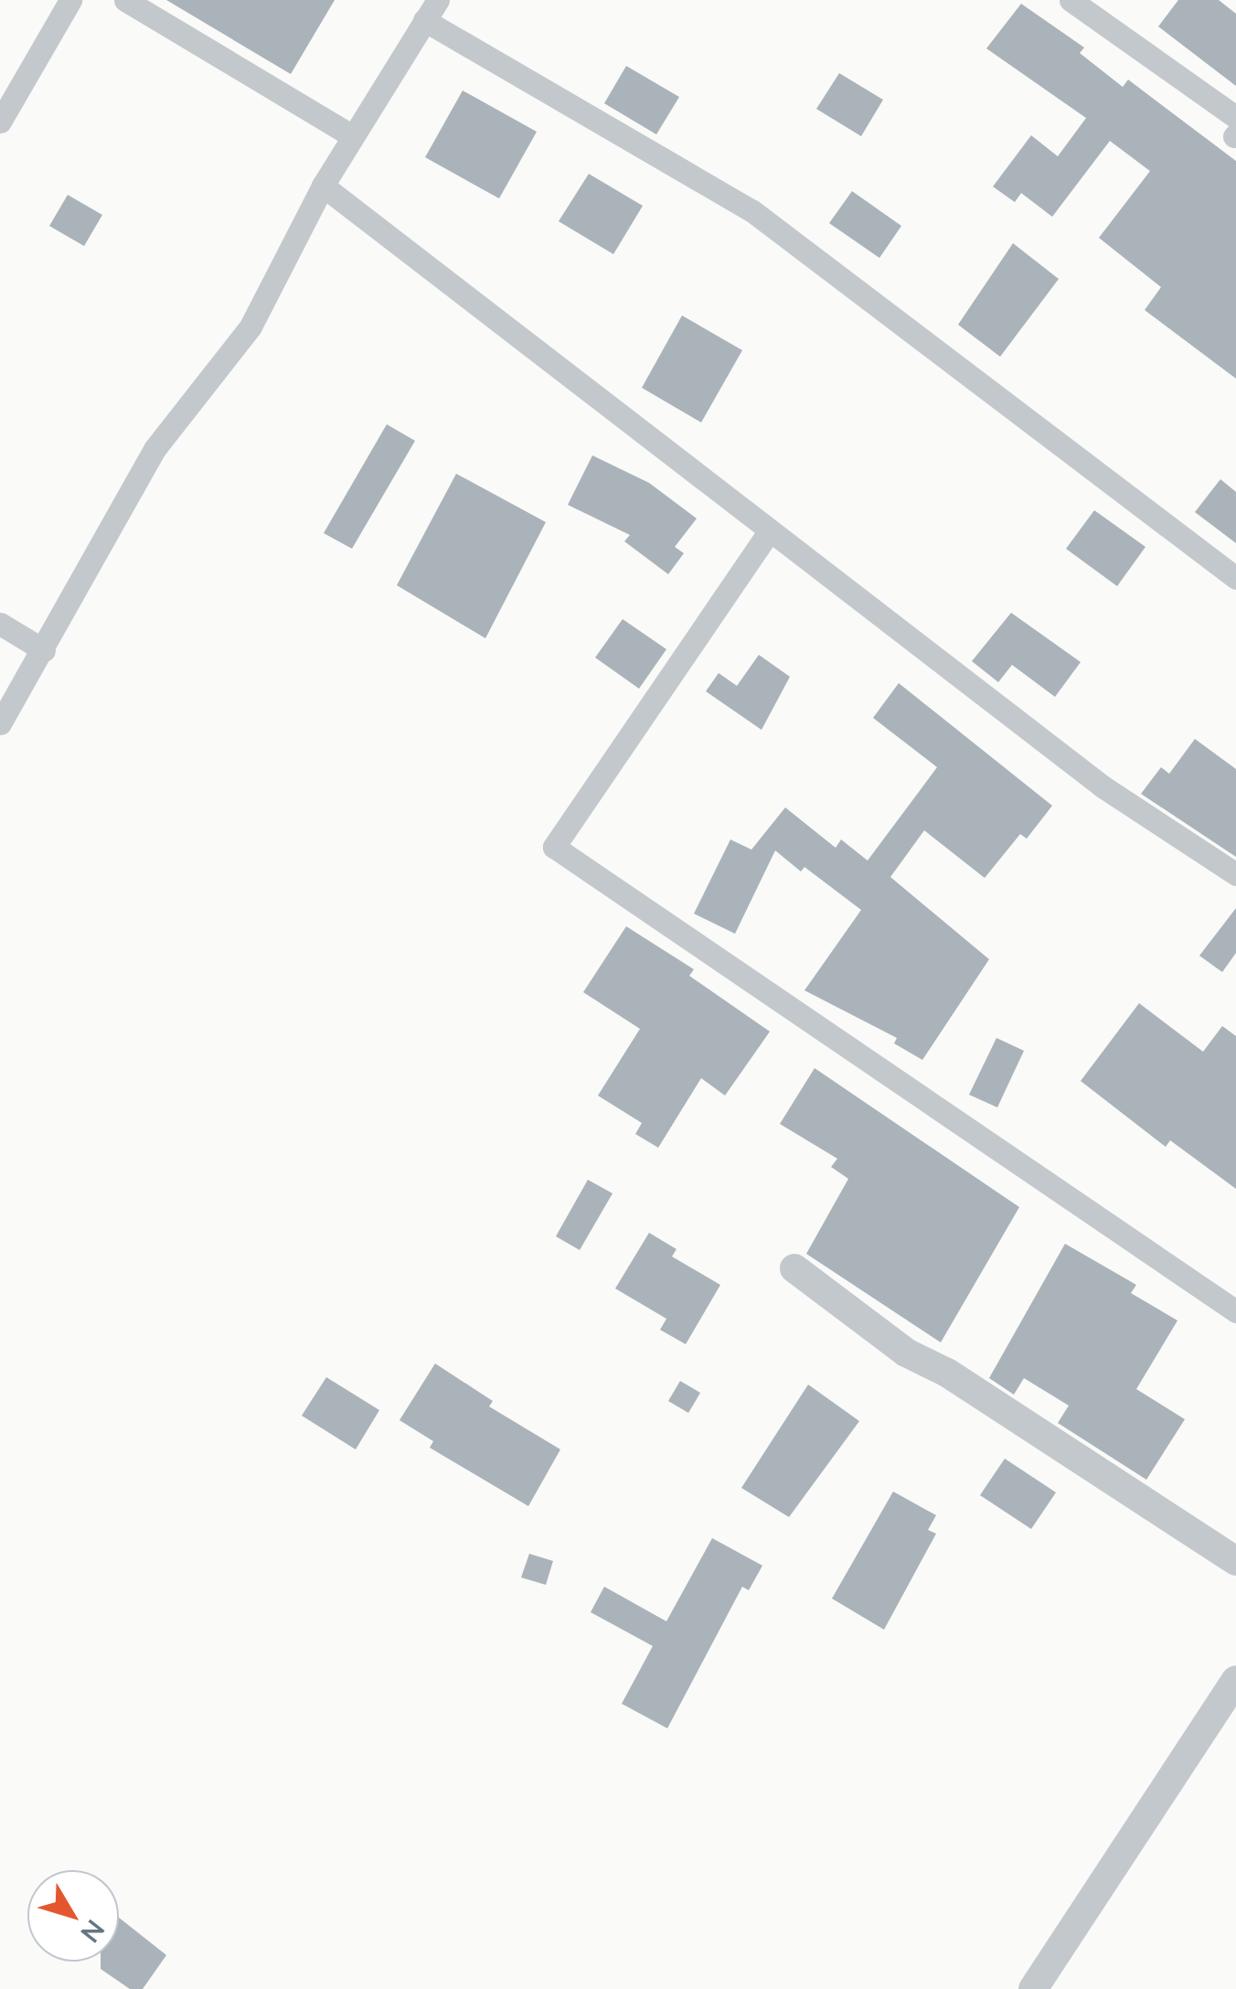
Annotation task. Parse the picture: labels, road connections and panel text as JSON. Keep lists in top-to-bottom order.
{
  "north": "bottom right"
}
